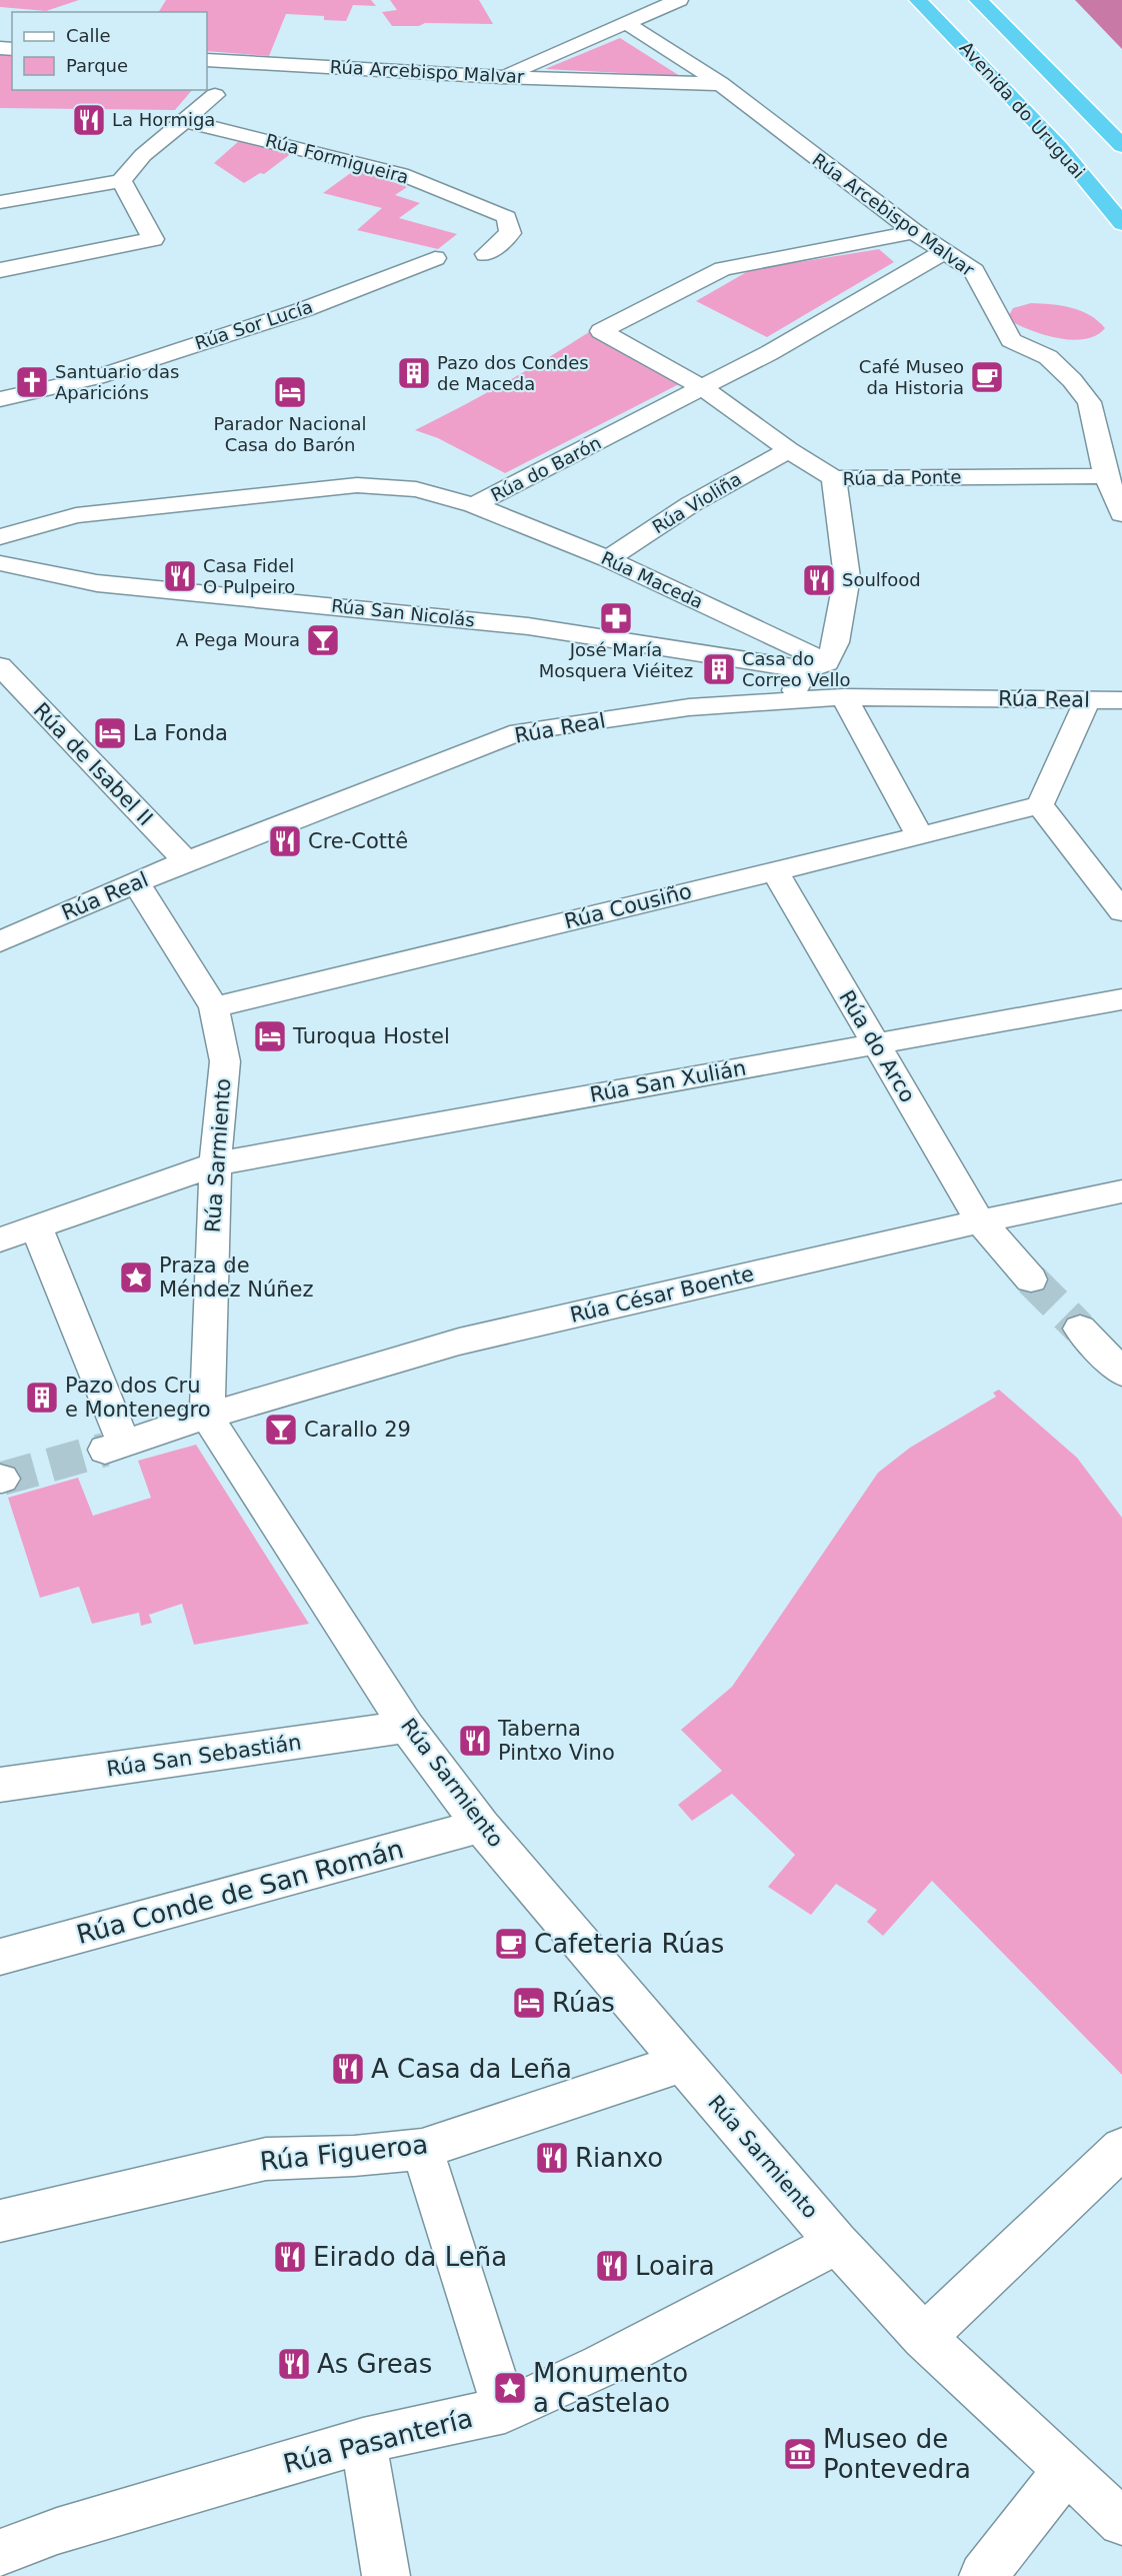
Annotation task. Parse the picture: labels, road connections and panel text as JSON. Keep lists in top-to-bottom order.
{
  "streets": {
    "highway": ["Avenida do Uruguai"],
    "street": [
      "Rúa Arcebispo Malvar",
      "Rúa Formigueira",
      "Rúa Sor Lucía",
      "Rúa do Barón",
      "Rúa da Ponte",
      "Rúa Violiña",
      "Rúa Maceda",
      "Rúa San Nicolás",
      "Rúa Real",
      "Rúa de Isabel II",
      "Rúa Cousiño",
      "Rúa do Arco",
      "Rúa San Xulián",
      "Rúa Sarmiento",
      "Rúa César Boente",
      "Rúa San Sebastián",
      "Rúa Conde de San Román",
      "Rúa Figueroa",
      "Rúa Pasantería"
    ]
  },
  "crossings": [
    ["Rúa Arcebispo Malvar", "Rúa do Barón"],
    ["Rúa Arcebispo Malvar", "Rúa da Ponte"],
    ["Rúa do Barón", "Rúa Maceda"],
    ["Rúa da Ponte", "Rúa Maceda"],
    ["Rúa da Ponte", "Rúa San Nicolás"],
    ["Rúa da Ponte", "Rúa Real"],
    ["Rúa Violiña", "Rúa Maceda"],
    ["Rúa Maceda", "Rúa San Nicolás"],
    ["Rúa Real", "Rúa de Isabel II"],
    ["Rúa Real", "Rúa Sarmiento"],
    ["Rúa Cousiño", "Rúa do Arco"],
    ["Rúa Cousiño", "Rúa Sarmiento"],
    ["Rúa do Arco", "Rúa San Xulián"],
    ["Rúa do Arco", "Rúa César Boente"],
    ["Rúa San Xulián", "Rúa Sarmiento"],
    ["Rúa San Xulián", "Rúa César Boente"],
    ["Rúa Sarmiento", "Rúa César Boente"],
    ["Rúa Sarmiento", "Rúa San Sebastián"],
    ["Rúa Sarmiento", "Rúa Conde de San Román"],
    ["Rúa Sarmiento", "Rúa Figueroa"],
    ["Rúa Sarmiento", "Rúa Pasantería"]
  ],
  "places": {
    "restaurant": [
      "La Hormiga",
      "Casa Fidel O Pulpeiro",
      "Soulfood",
      "Cre-Cottê",
      "Taberna Pintxo Vino",
      "A Casa da Leña",
      "Rianxo",
      "Eirado da Leña",
      "Loaira",
      "As Greas"
    ],
    "building": ["Pazo dos Condes de Maceda", "Casa do Correo Vello", "Pazo dos Cru e Montenegro"],
    "cafe": ["Café Museo da Historia", "Cafeteria Rúas"],
    "church": ["Santuario das Aparicións"],
    "hotel": [
      "Parador Nacional Casa do Barón",
      "La Fonda",
      "Turoqua Hostel",
      "Rúas"
    ],
    "pharmacy": ["José María Mosquera Viéitez"],
    "bar": ["A Pega Moura", "Carallo 29"],
    "place": ["Praza de Méndez Núñez", "Monumento a Castelao"],
    "museum": ["Museo de Pontevedra"]
  },
  "legend": ["Calle", "Parque"]
}
